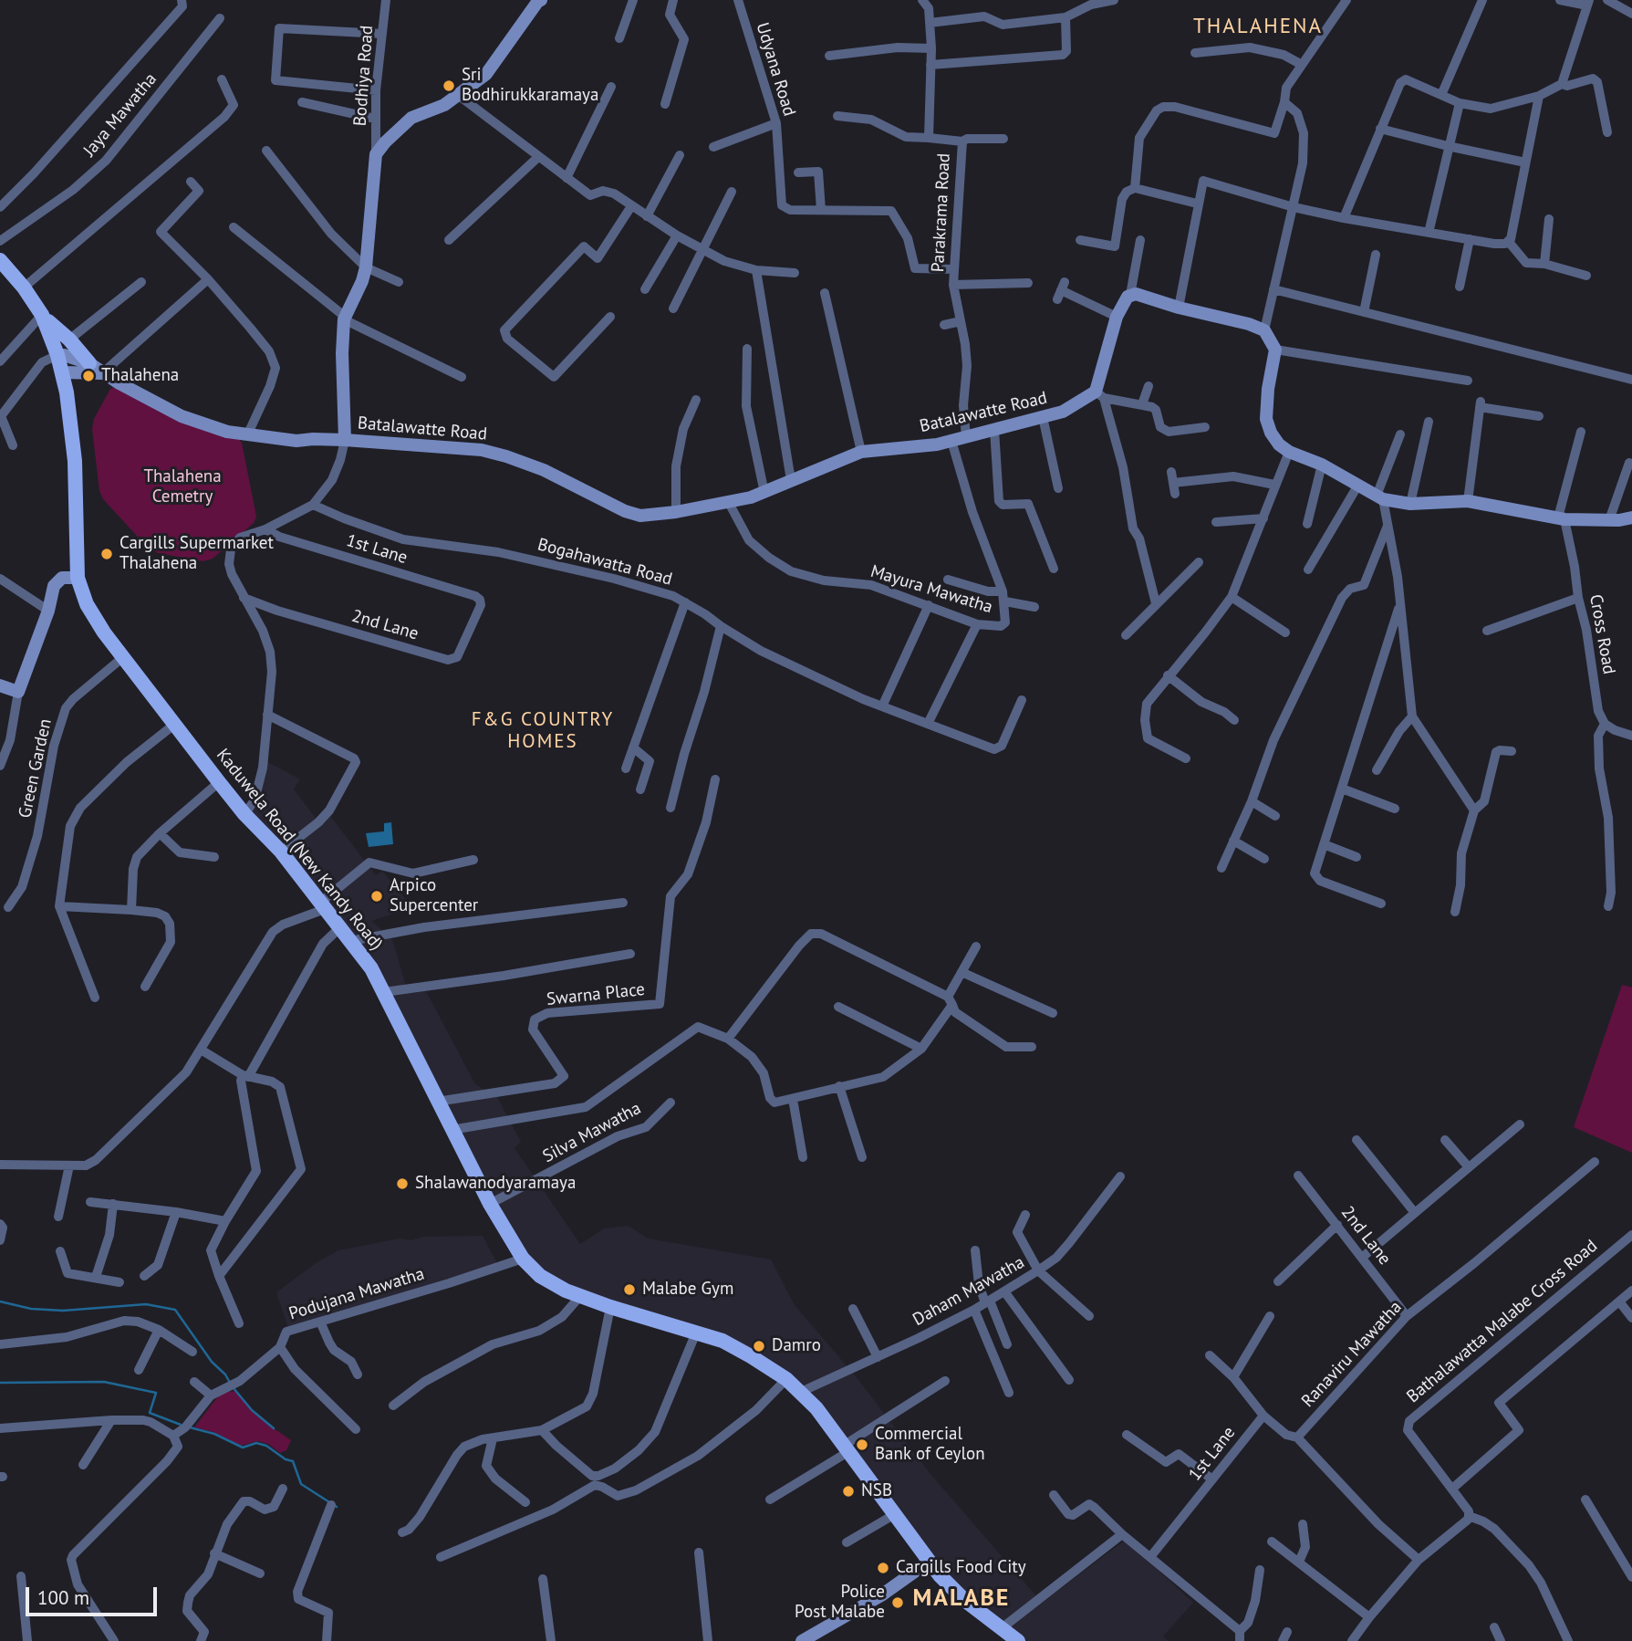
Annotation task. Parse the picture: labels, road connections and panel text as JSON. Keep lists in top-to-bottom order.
{
  "streets": {
    "main road": ["Kaduwela Road (New Kandy Road)"],
    "street": [
      "Udyana Road",
      "Bodhiya Road",
      "Jaya Mawatha",
      "Parakrama Road",
      "Batalawatte Road",
      "1st Lane",
      "Bogahawatta Road",
      "Mayura Mawatha",
      "2nd Lane",
      "Cross Road",
      "Green Garden",
      "Swarna Place",
      "Silva Mawatha",
      "Daham Mawatha",
      "Podujana Mawatha",
      "Bathalawatta Malabe Cross Road",
      "Ranaviru Mawatha"
    ]
  },
  "crossings": [
    ["Udyana Road", "Parakrama Road"],
    ["Parakrama Road", "Batalawatte Road"],
    ["Batalawatte Road", "Mayura Mawatha"],
    ["1st Lane", "2nd Lane"],
    ["2nd Lane", "Ranaviru Mawatha"],
    ["Green Garden", "Kaduwela Road (New Kandy Road)"],
    ["Kaduwela Road (New Kandy Road)", "Swarna Place"],
    ["Kaduwela Road (New Kandy Road)", "Silva Mawatha"],
    ["Kaduwela Road (New Kandy Road)", "Daham Mawatha"],
    ["Kaduwela Road (New Kandy Road)", "Podujana Mawatha"]
  ],
  "districts": ["THALAHENA", "F&G COUNTRY HOMES", "MALABE"],
  "parks": ["Thalahena Cemetry"],
  "places": [
    "Sri Bodhirukkaramaya",
    "Thalahena",
    "Cargills Supermarket Thalahena",
    "Arpico Supercenter",
    "Shalawanodyaramaya",
    "Malabe Gym",
    "Damro",
    "Commercial Bank of Ceylon",
    "NSB",
    "Cargills Food City",
    "Police Post Malabe"
  ],
  "scale_bar": "100 m"
}
